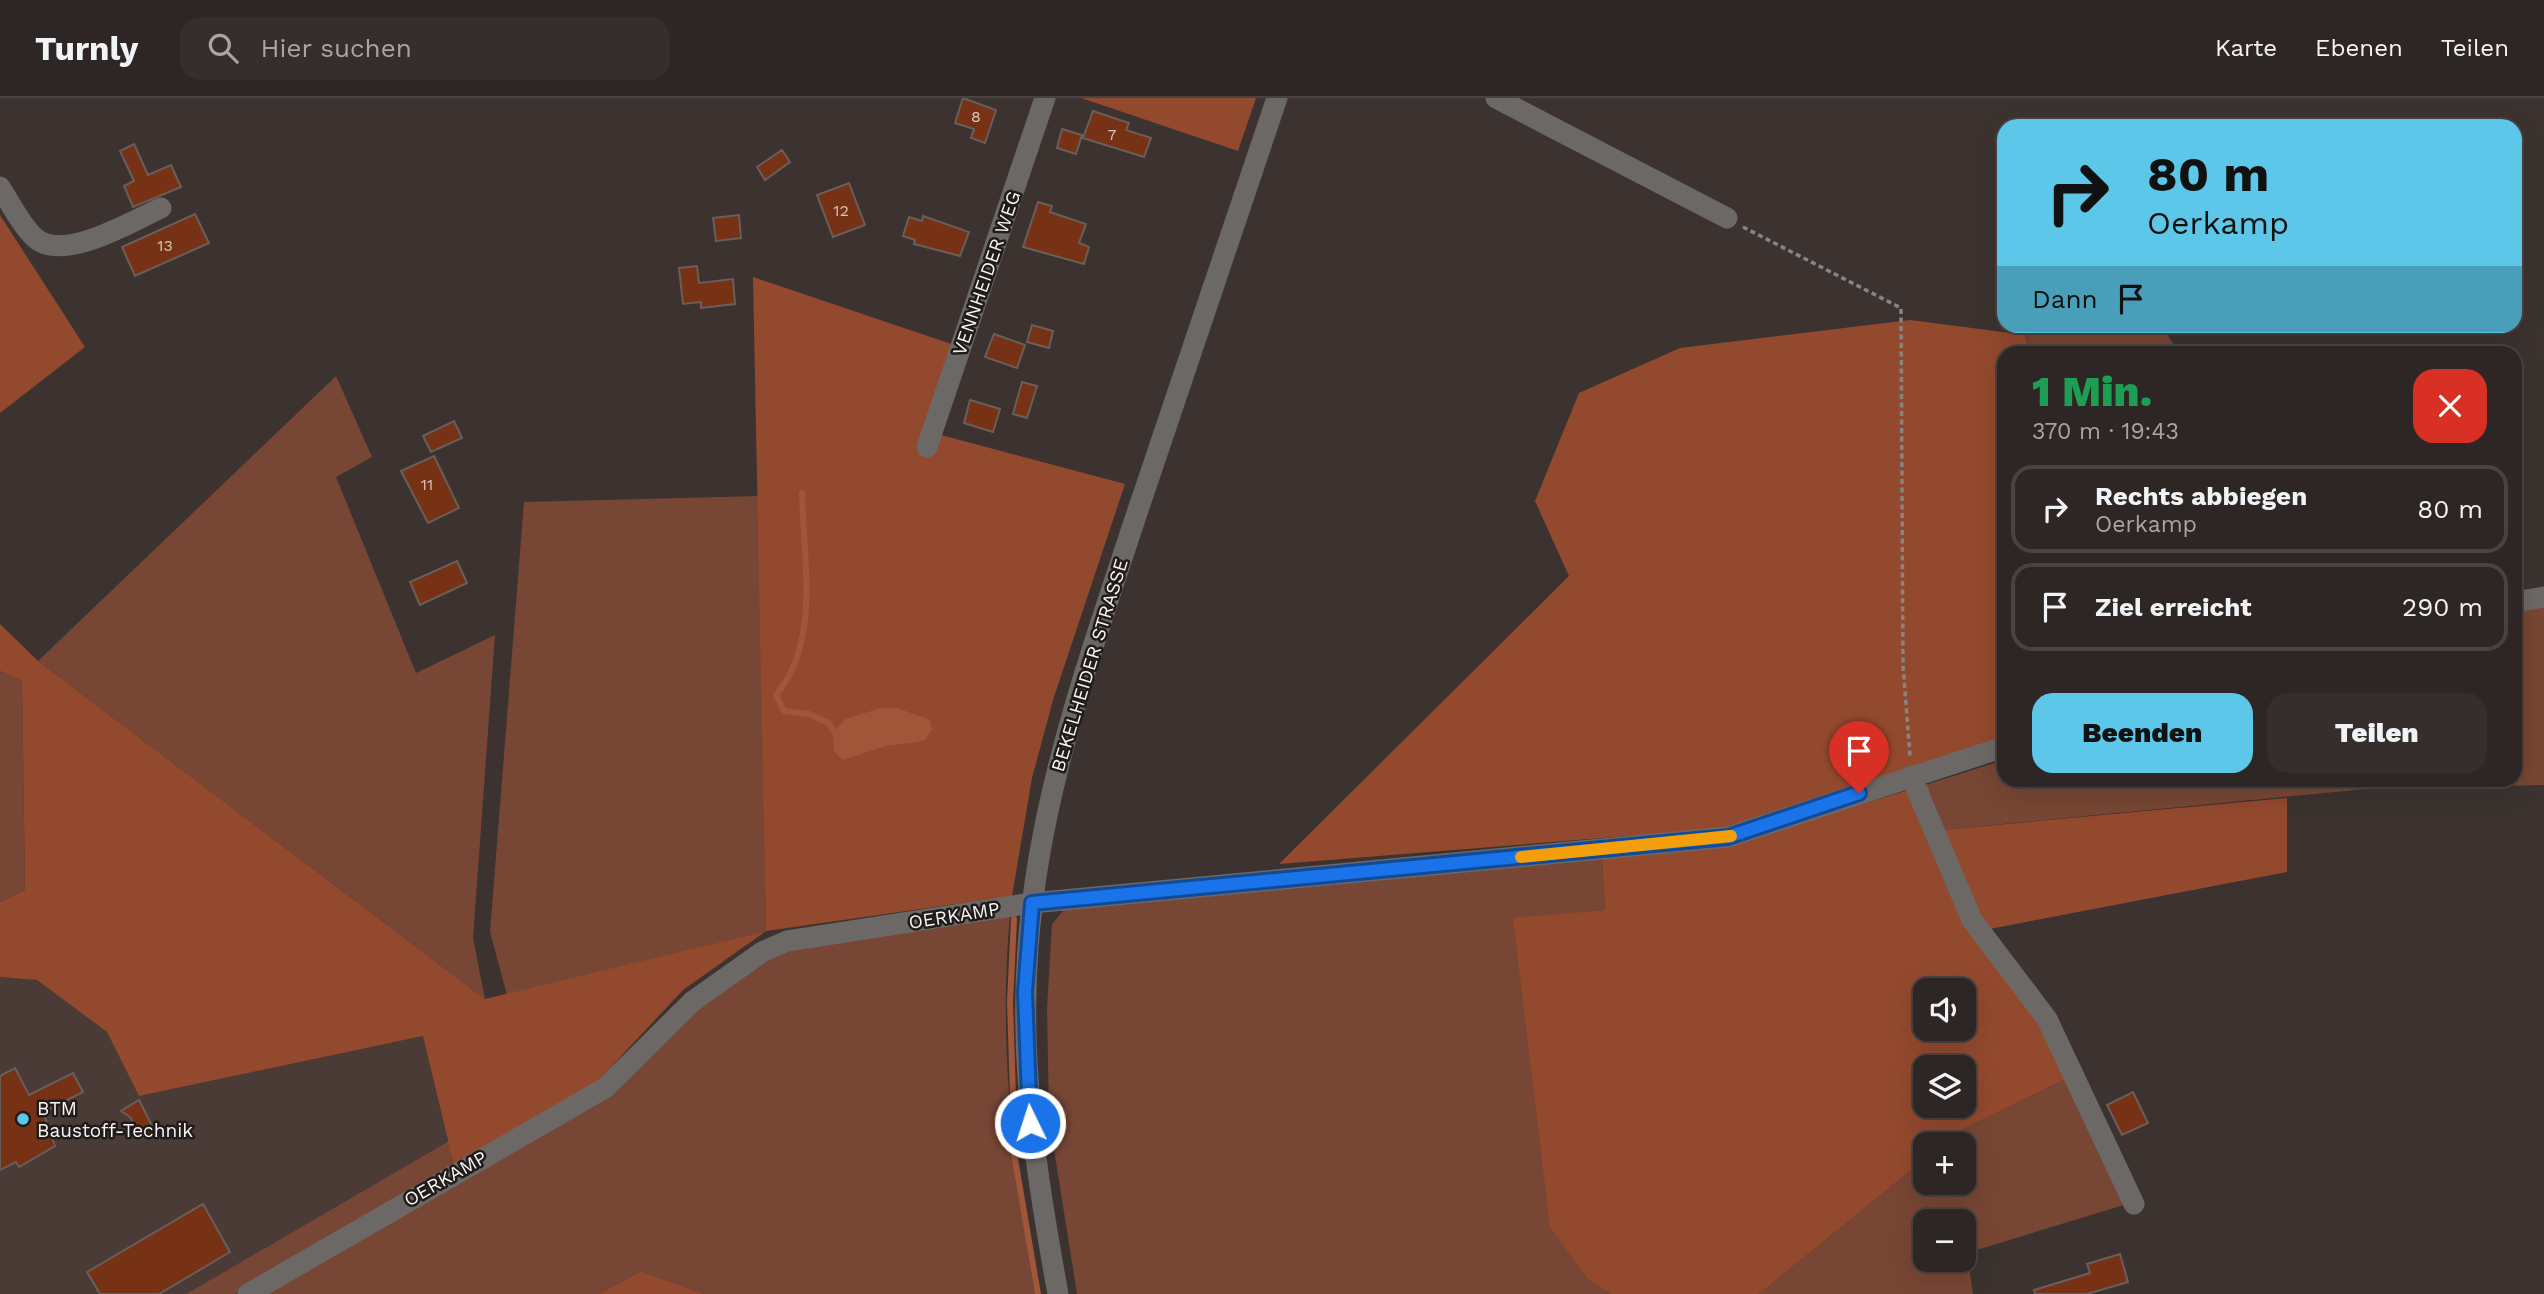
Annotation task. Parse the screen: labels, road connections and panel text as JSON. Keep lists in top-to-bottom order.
{
  "streets": {
    "street": ["VENNHEIDER WEG", "BEKELHEIDER STRASSE", "OERKAMP"]
  },
  "crossings": [
    ["BEKELHEIDER STRASSE", "OERKAMP"]
  ],
  "places": ["BTM Baustoff-Technik"],
  "house_numbers": [
    "8",
    "7",
    "12",
    "13",
    "11"
  ],
  "page": {
    "header": "Turnly",
    "search": "Hier suchen",
    "nav": ["Karte", "Ebenen", "Teilen"],
    "turn": ["80 m", "Oerkamp"],
    "then": "Dann",
    "heading": ["1 Min.", "370 m · 19:43"],
    "list": [
      {
        "name": "Rechts abbiegen",
        "note": "Oerkamp",
        "value": "80 m"
      },
      {
        "name": "Ziel erreicht",
        "value": "290 m"
      }
    ],
    "buttons": ["Beenden", "Teilen"],
    "map_buttons": ["+", "−"]
  }
}
